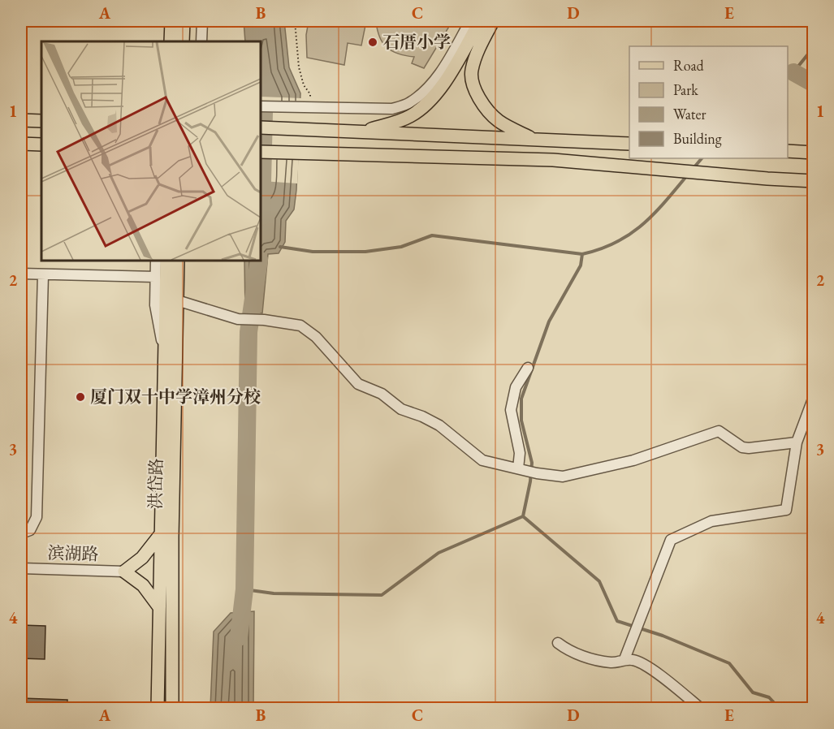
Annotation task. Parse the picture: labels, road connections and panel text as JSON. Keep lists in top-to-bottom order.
{
  "streets": {
    "main road": ["洪岱路"],
    "street": ["滨湖路"]
  },
  "places": ["石厝小学", "厦门双十中学漳州分校"],
  "legend": [
    "Road",
    "Park",
    "Water",
    "Building"
  ],
  "grid": {
    "columns": [
      "A",
      "B",
      "C",
      "D",
      "E"
    ],
    "rows": [
      "1",
      "2",
      "3",
      "4"
    ]
  }
}
